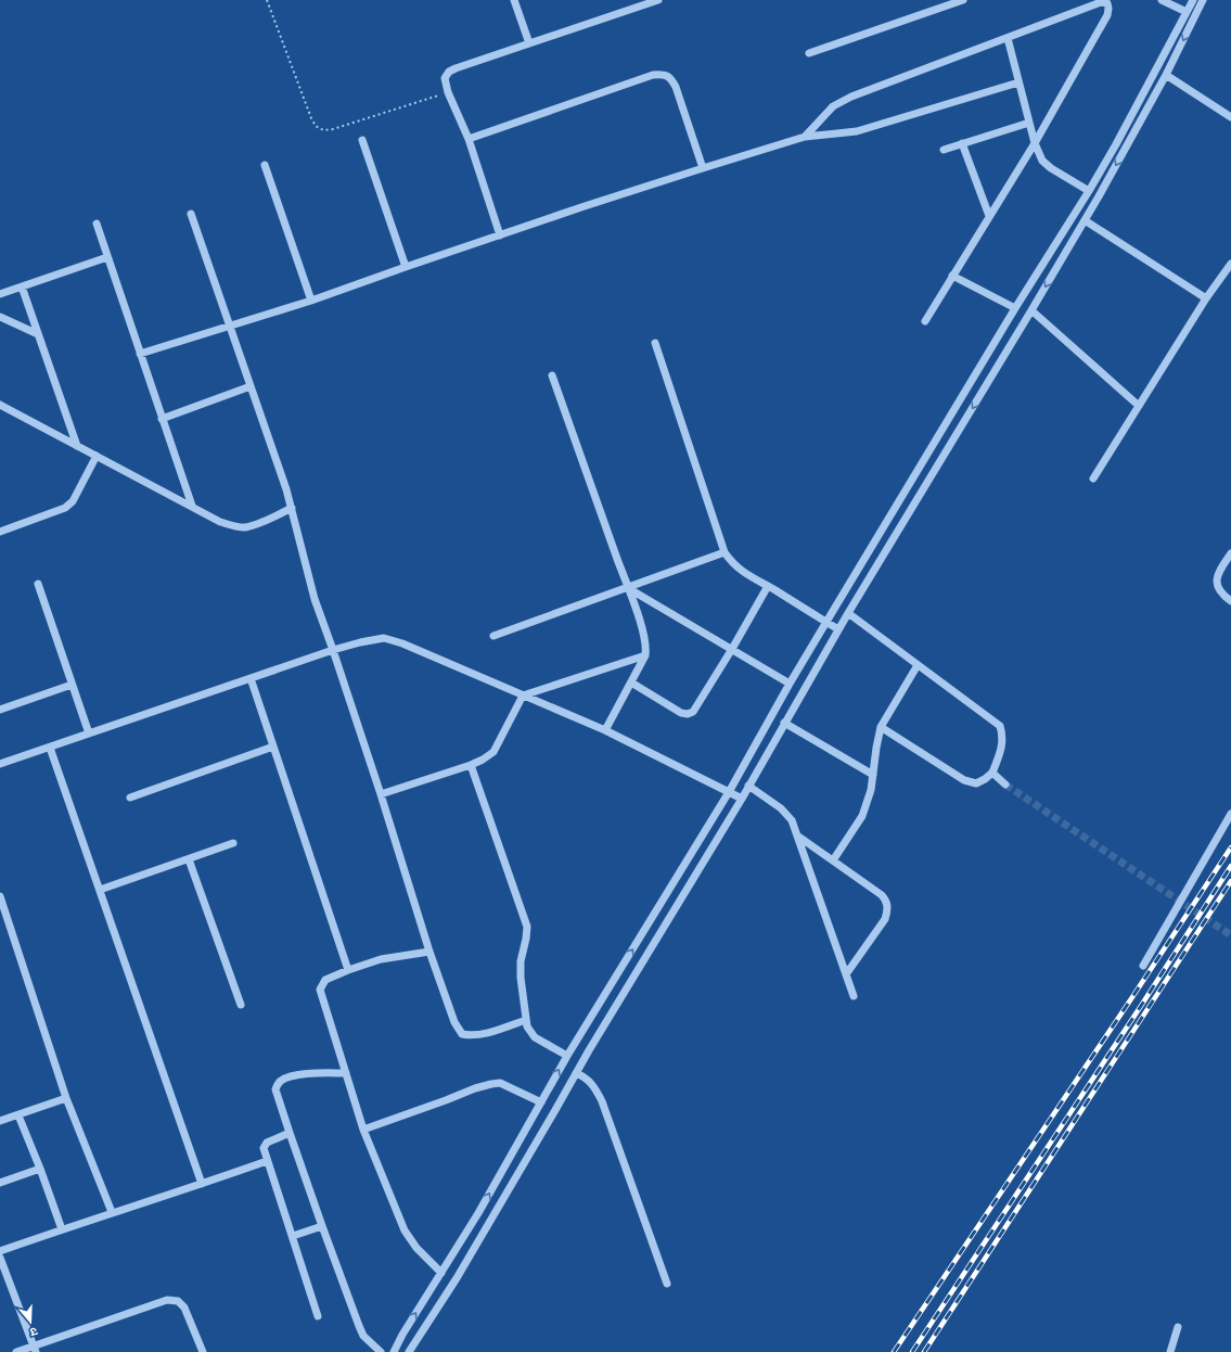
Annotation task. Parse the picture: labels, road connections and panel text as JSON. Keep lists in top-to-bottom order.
{
  "north": "bottom"
}
